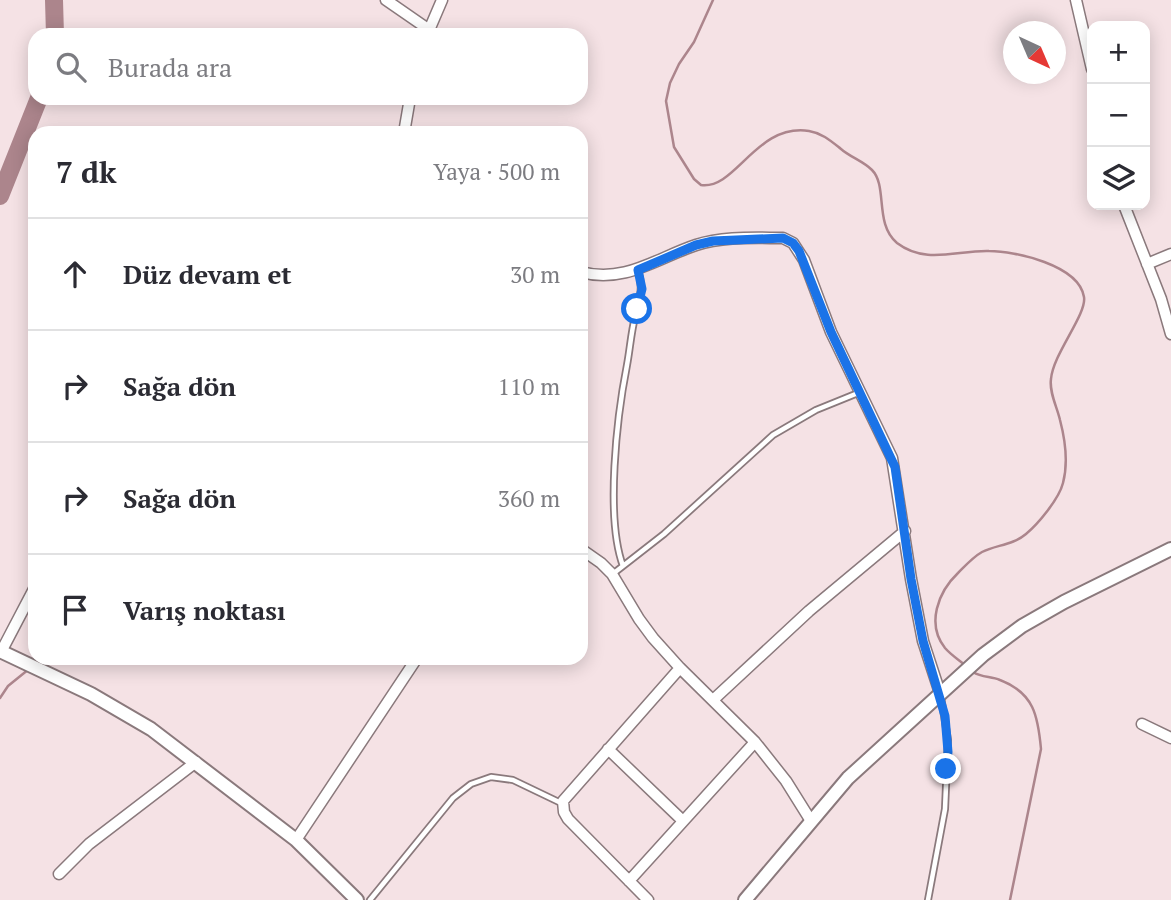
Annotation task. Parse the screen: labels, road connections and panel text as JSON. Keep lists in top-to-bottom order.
{
  "north": "bottom right",
  "page": {
    "map_buttons": ["+", "−"],
    "search": "Burada ara",
    "heading": ["7 dk", "Yaya · 500 m"],
    "list": [
      ["Düz devam et", "30 m"],
      ["Sağa dön", "110 m"],
      ["Sağa dön", "360 m"],
      "Varış noktası"
    ]
  }
}
